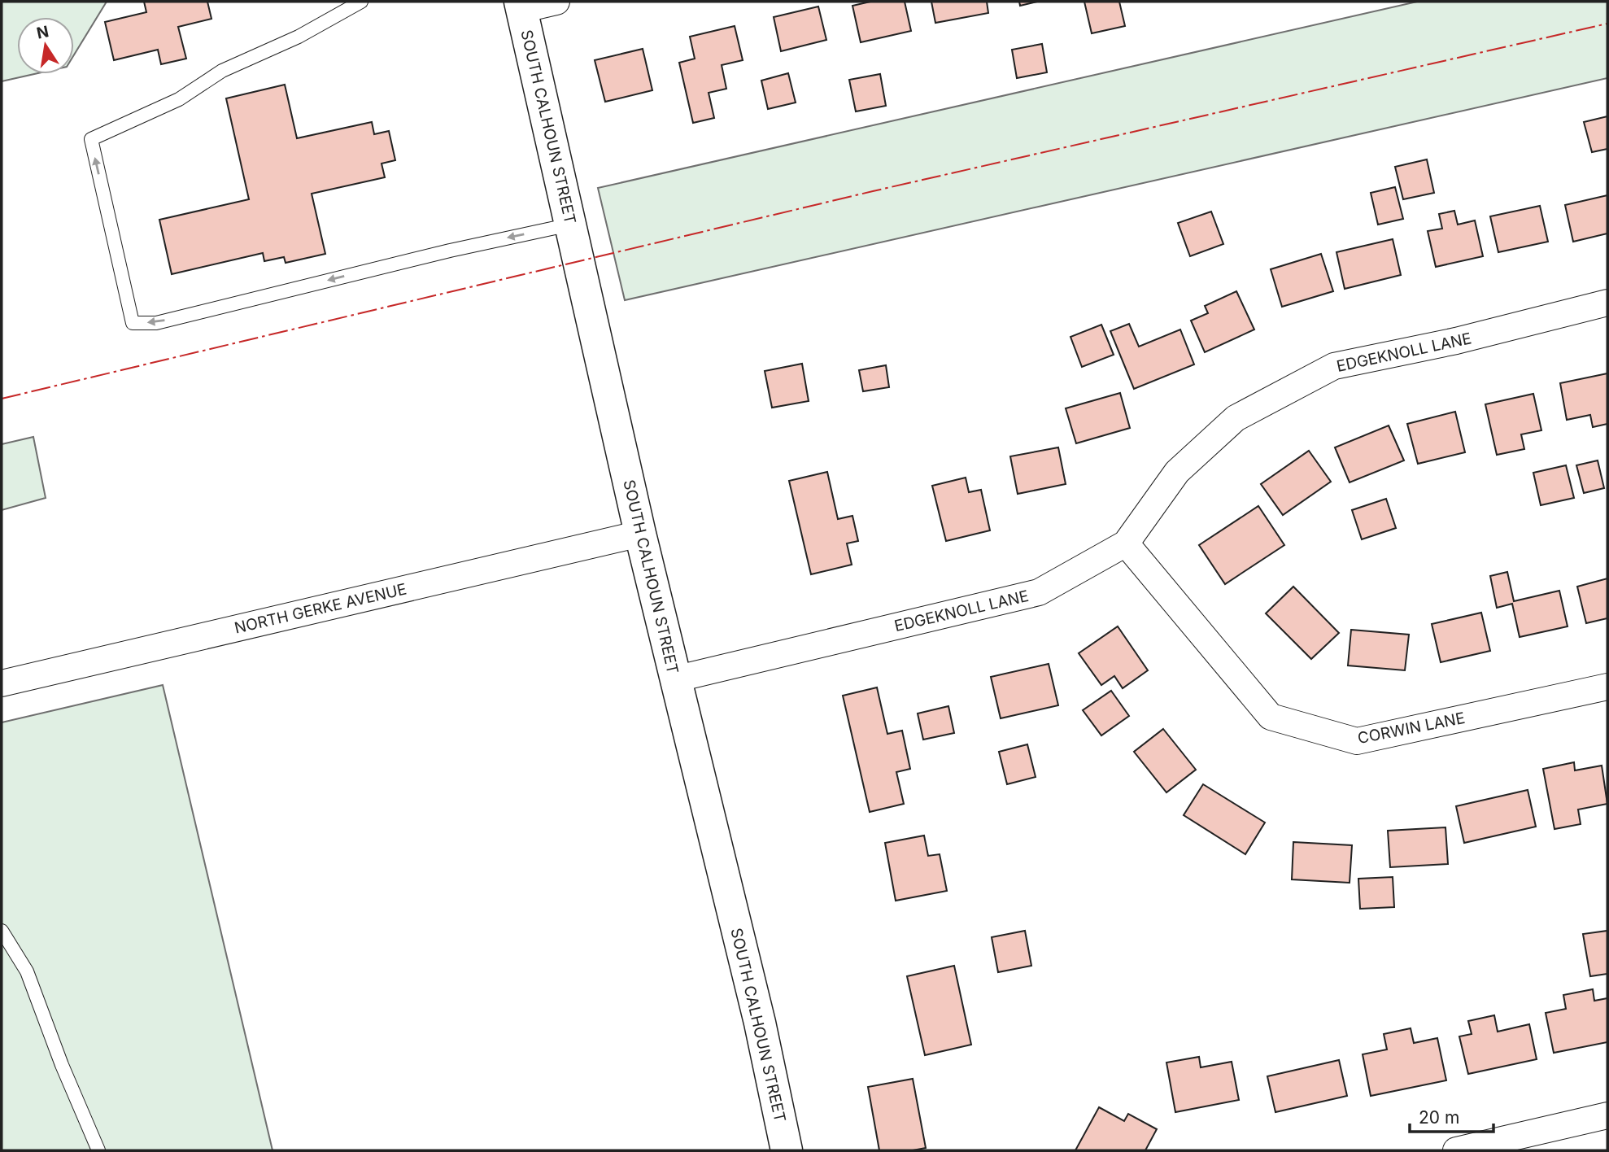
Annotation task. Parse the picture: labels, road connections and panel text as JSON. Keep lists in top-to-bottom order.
{
  "streets": {
    "street": [
      "SOUTH CALHOUN STREET",
      "EDGEKNOLL LANE",
      "NORTH GERKE AVENUE",
      "CORWIN LANE"
    ]
  },
  "crossings": [
    ["SOUTH CALHOUN STREET", "EDGEKNOLL LANE"],
    ["SOUTH CALHOUN STREET", "NORTH GERKE AVENUE"],
    ["EDGEKNOLL LANE", "CORWIN LANE"]
  ],
  "scale_bar": "20 m",
  "north": "top"
}
